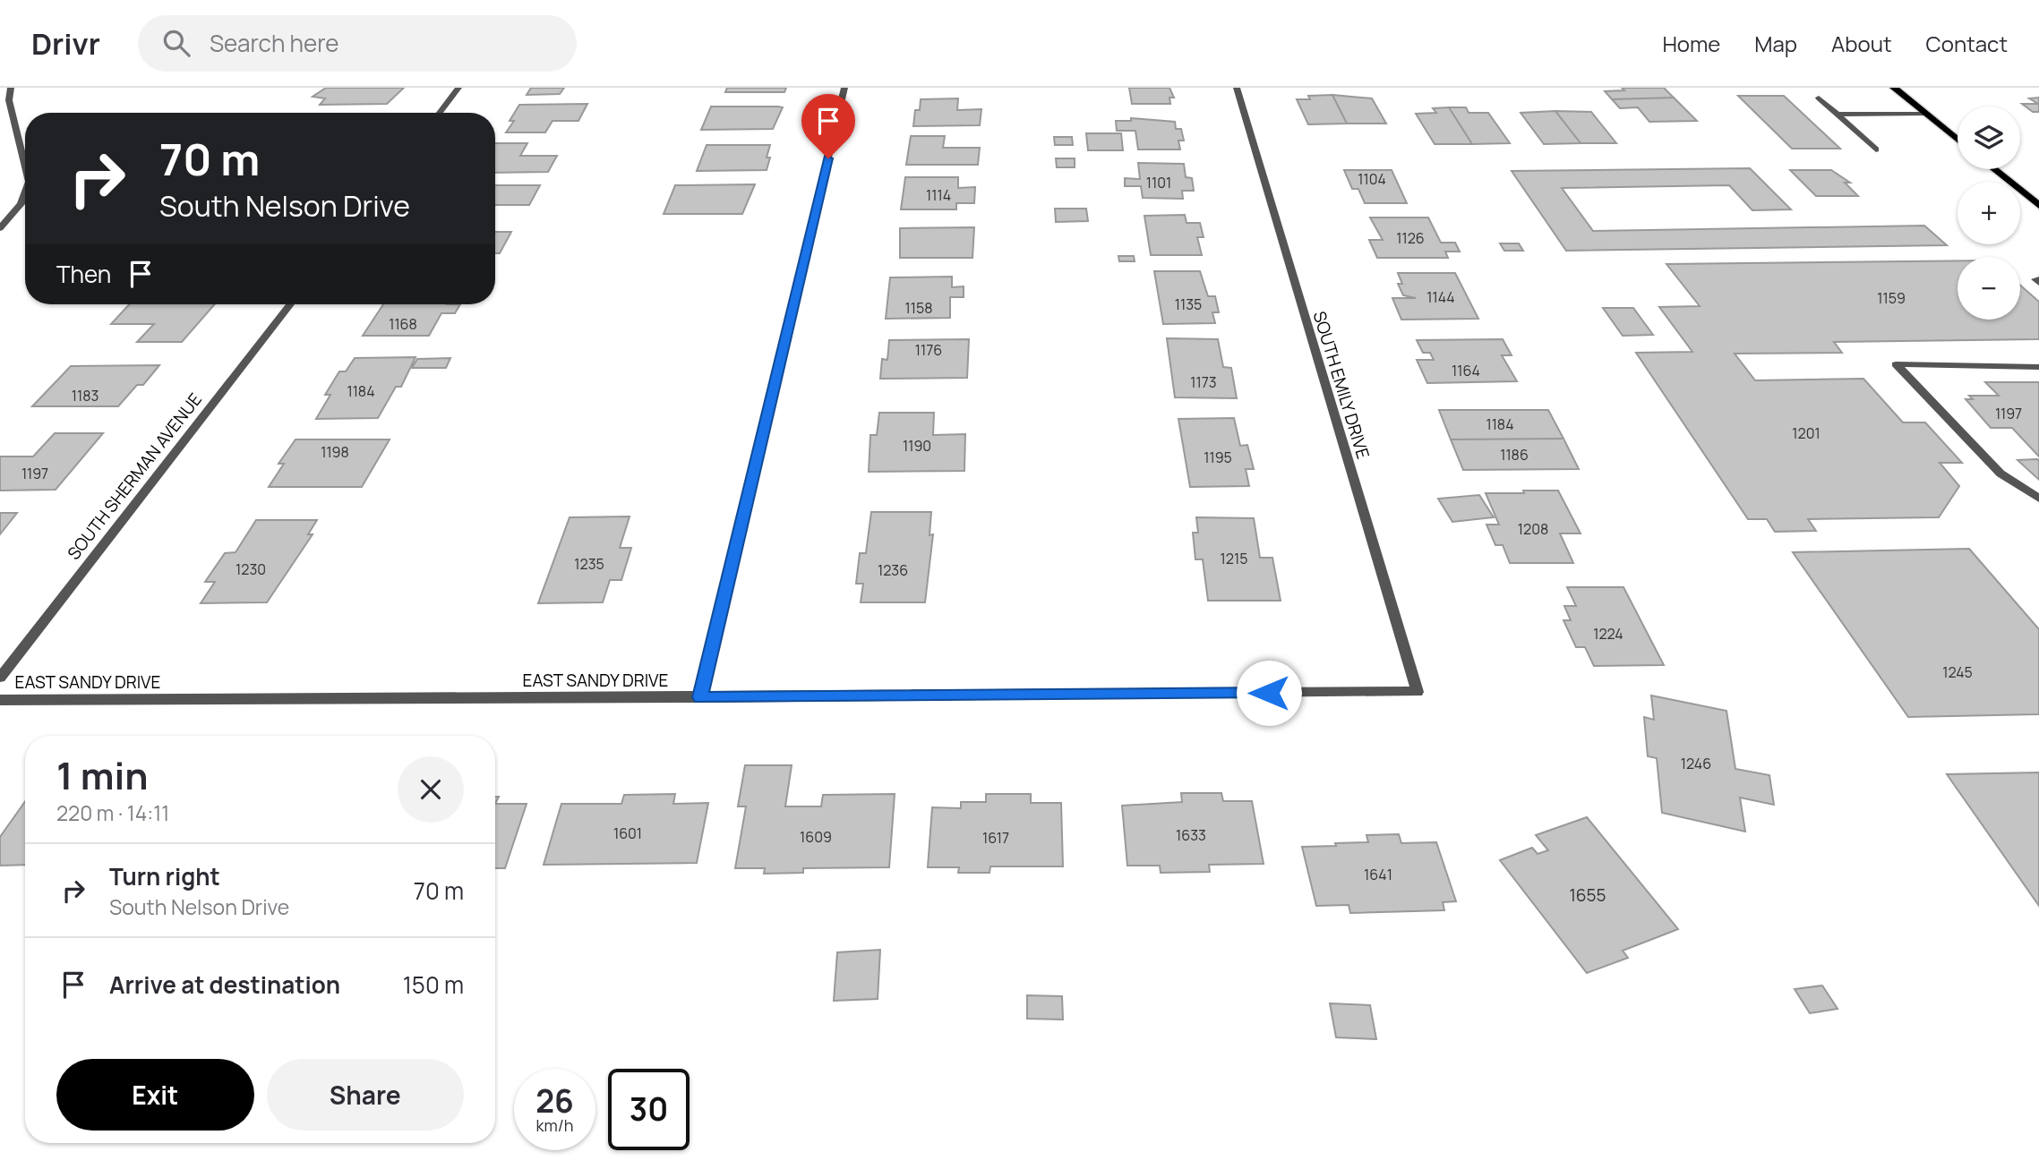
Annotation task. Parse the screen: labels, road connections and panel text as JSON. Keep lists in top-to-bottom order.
{
  "streets": {
    "street": ["SOUTH EMILY DRIVE", "SOUTH SHERMAN AVENUE", "EAST SANDY DRIVE"]
  },
  "crossings": [
    ["SOUTH EMILY DRIVE", "EAST SANDY DRIVE"]
  ],
  "house_numbers": [
    "1104",
    "1101",
    "1114",
    "1126",
    "1144",
    "1159",
    "1135",
    "1158",
    "1168",
    "1176",
    "1164",
    "1173",
    "1184",
    "1183",
    "1197",
    "1184",
    "1201",
    "1190",
    "1198",
    "1186",
    "1195",
    "1197",
    "1208",
    "1215",
    "1235",
    "1230",
    "1236",
    "1224",
    "1245",
    "1246",
    "1601",
    "1633",
    "1609",
    "1617",
    "1641",
    "1655"
  ],
  "page": {
    "header": "Drivr",
    "search": "Search here",
    "nav": [
      "Home",
      "Map",
      "About",
      "Contact"
    ],
    "map_buttons": ["+", "−"],
    "turn": ["70 m", "South Nelson Drive"],
    "then": "Then",
    "heading": ["1 min", "220 m · 14:11"],
    "list": [
      {
        "name": "Turn right",
        "note": "South Nelson Drive",
        "value": "70 m"
      },
      {
        "name": "Arrive at destination",
        "value": "150 m"
      }
    ],
    "buttons": ["Exit", "Share"],
    "speed": "26 km/h",
    "limit": "30"
  }
}
